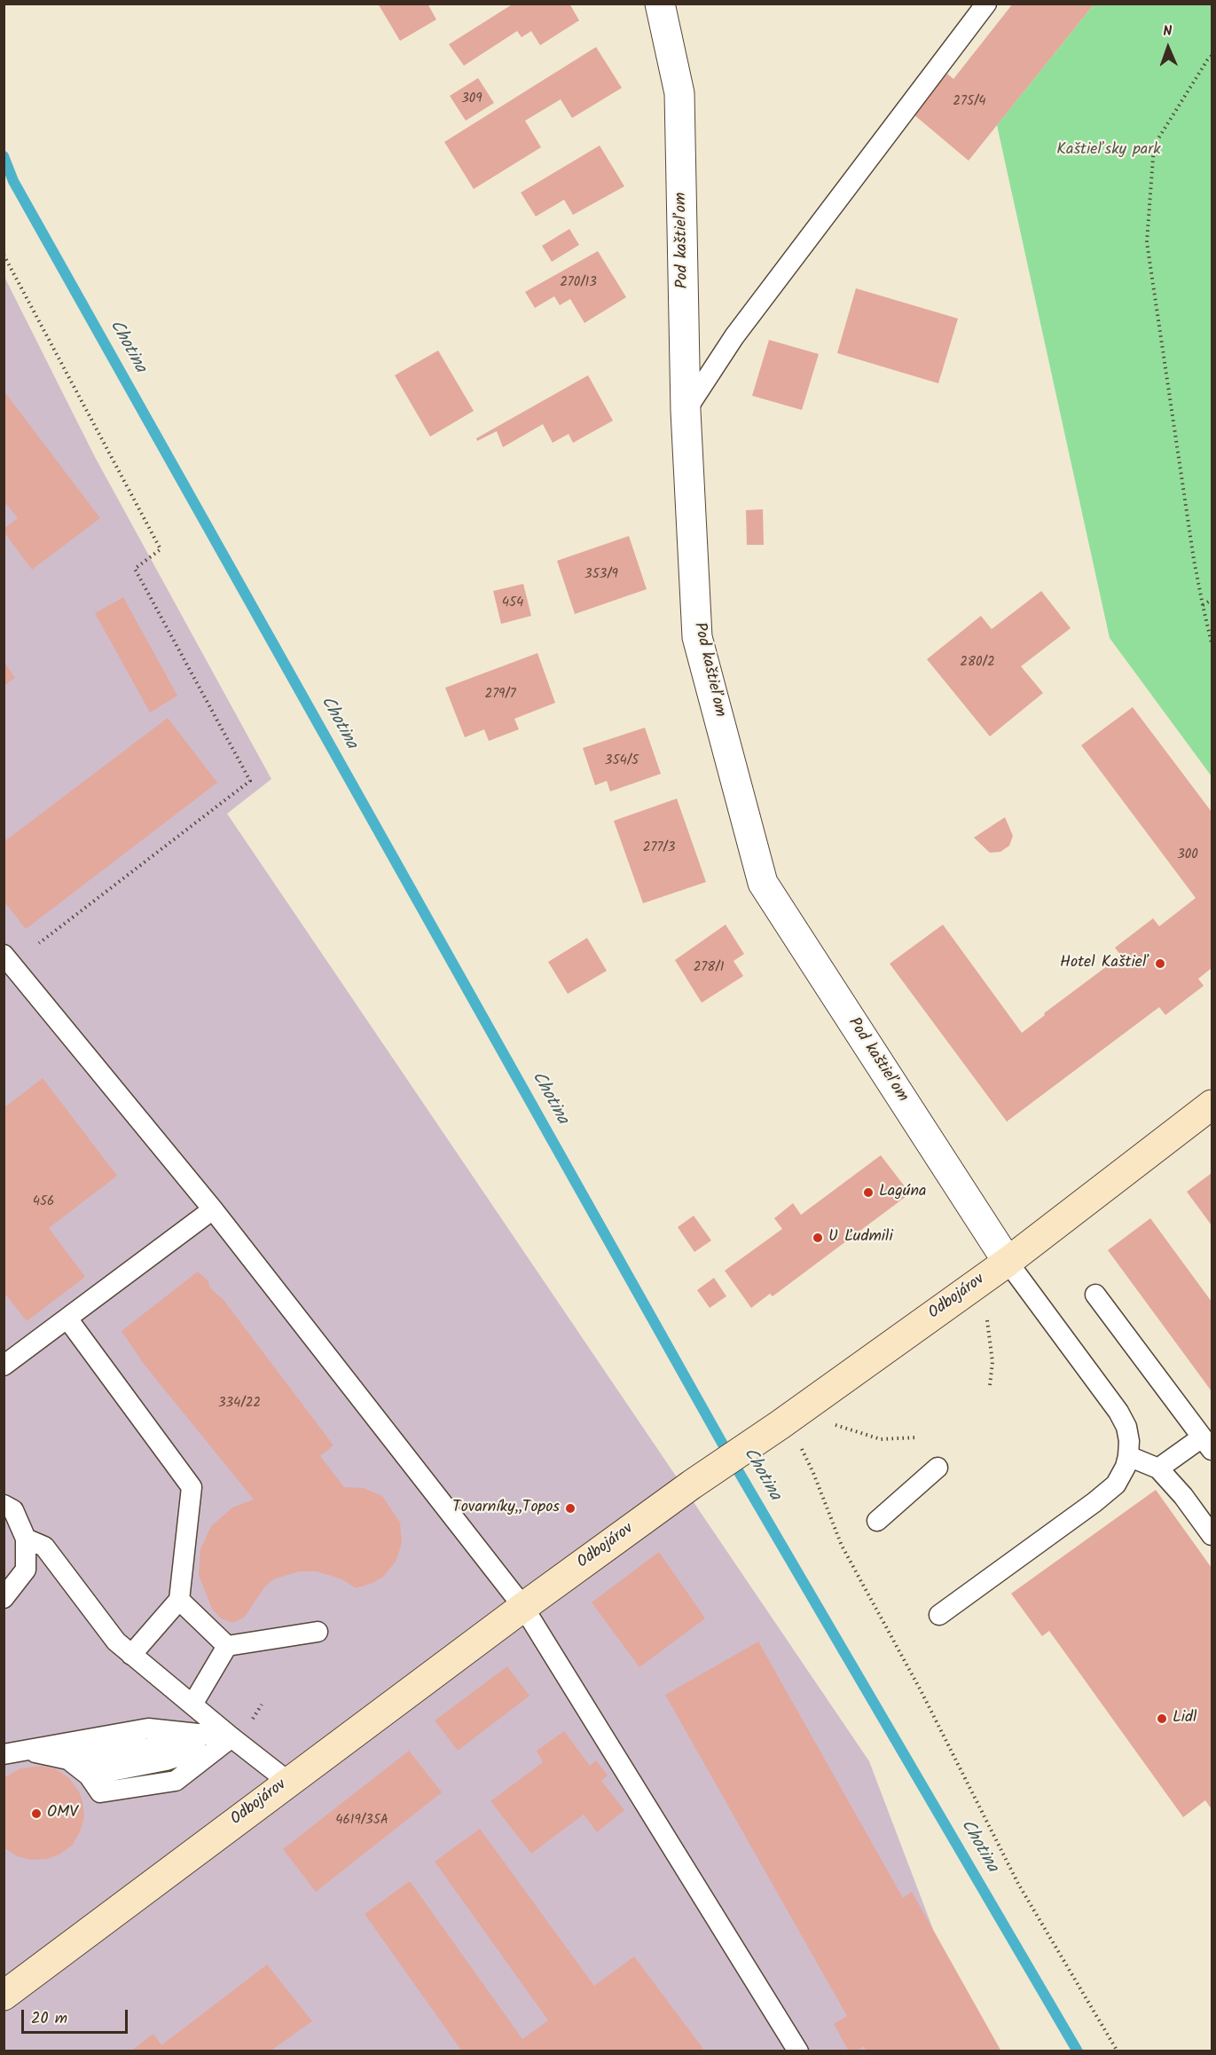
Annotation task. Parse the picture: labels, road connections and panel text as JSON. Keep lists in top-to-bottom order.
{
  "streets": {
    "main road": ["Odbojárov"],
    "street": ["Pod kaštieľom"]
  },
  "crossings": [
    ["Pod kaštieľom", "Odbojárov"]
  ],
  "water": ["Chotina"],
  "parks": ["Kaštieľsky park"],
  "places": [
    "Hotel Kaštieľ",
    "Lagúna",
    "U Ľudmili",
    "Tovarníky,,Topos",
    "Lidl",
    "OMV"
  ],
  "house_numbers": [
    "309",
    "275/4",
    "270/13",
    "353/9",
    "454",
    "280/2",
    "279/7",
    "354/5",
    "277/3",
    "300",
    "278/1",
    "456",
    "334/22",
    "4619/35A"
  ],
  "scale_bar": "20 m",
  "north": "top"
}
